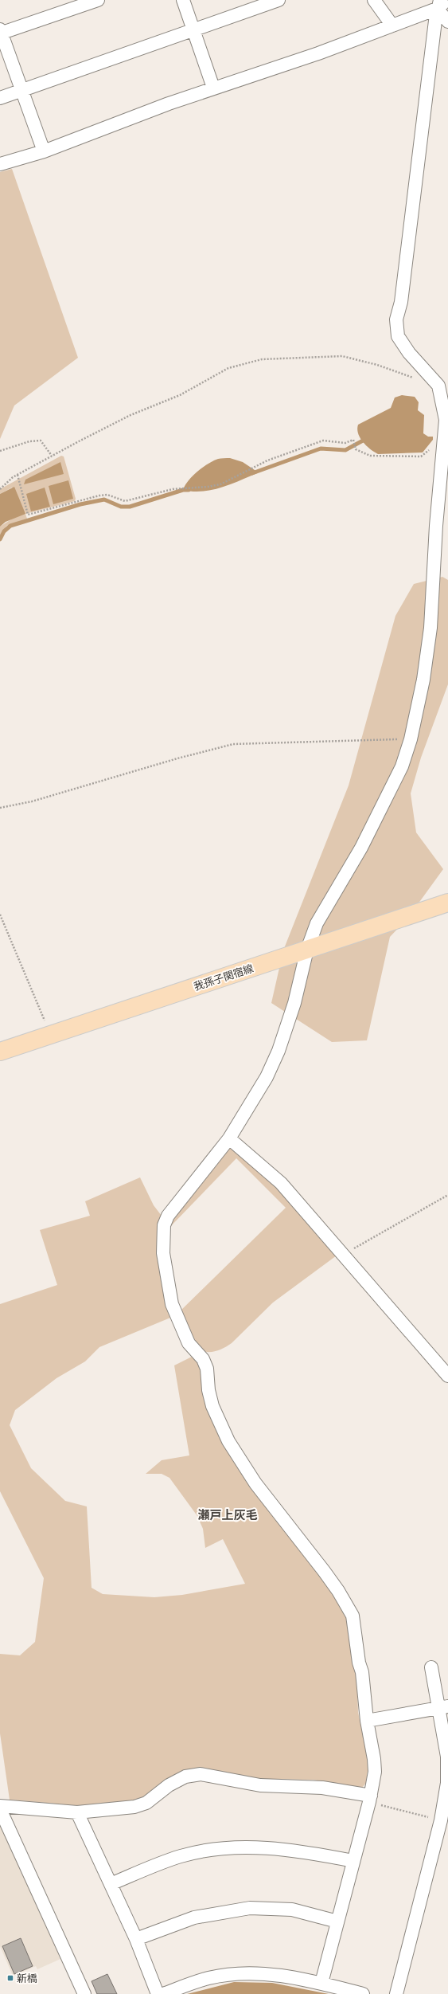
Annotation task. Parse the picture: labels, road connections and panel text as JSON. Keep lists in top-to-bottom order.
{
  "streets": {
    "main road": ["我孫子関宿線"]
  },
  "districts": ["瀬戸上灰毛"],
  "places": {
    "transit": ["新橋"]
  }
}
